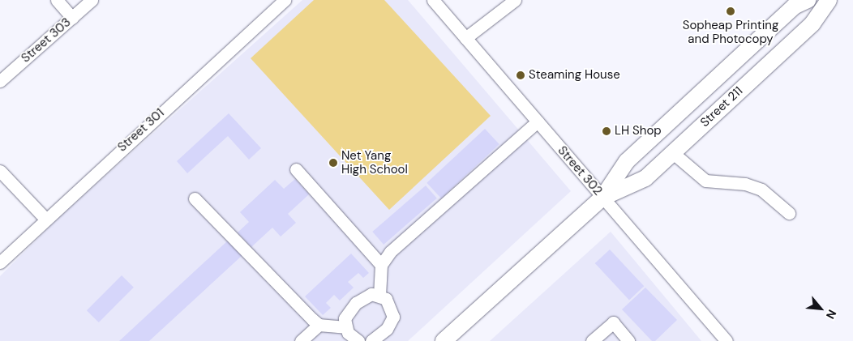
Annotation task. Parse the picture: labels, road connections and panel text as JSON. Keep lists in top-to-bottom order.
{
  "streets": {
    "main road": ["Street 211"],
    "street": ["Street 303", "Street 301", "Street 302"]
  },
  "crossings": [
    ["Street 211", "Street 302"]
  ],
  "places": [
    "Sopheap Printing and Photocopy",
    "Steaming House",
    "LH Shop",
    "Net Yang High School"
  ],
  "north": "bottom right"
}
